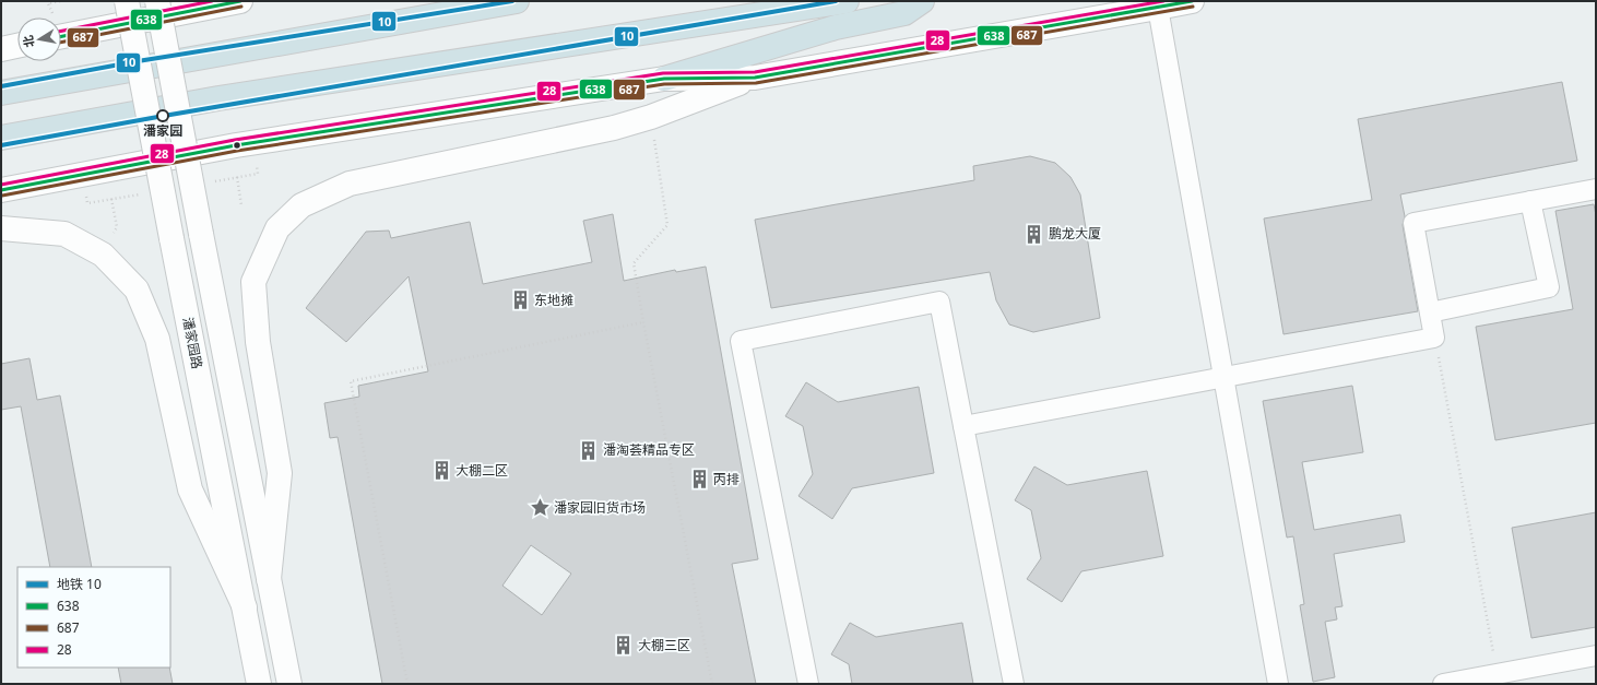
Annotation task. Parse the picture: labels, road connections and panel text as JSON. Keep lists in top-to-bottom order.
{
  "streets": {
    "street": ["潘家园路"]
  },
  "places": {
    "other": ["潘家园"],
    "building": [
      "鹏龙大厦",
      "东地摊",
      "潘淘荟精品专区",
      "大棚二区",
      "丙排",
      "大棚三区"
    ],
    "place": ["潘家园旧货市场"]
  },
  "lines": [
    "metro line 10",
    "transit line 638",
    "transit line 28",
    "transit line 687"
  ],
  "legend": [
    "地铁 10",
    "638",
    "687",
    "28"
  ],
  "north": "left"
}
